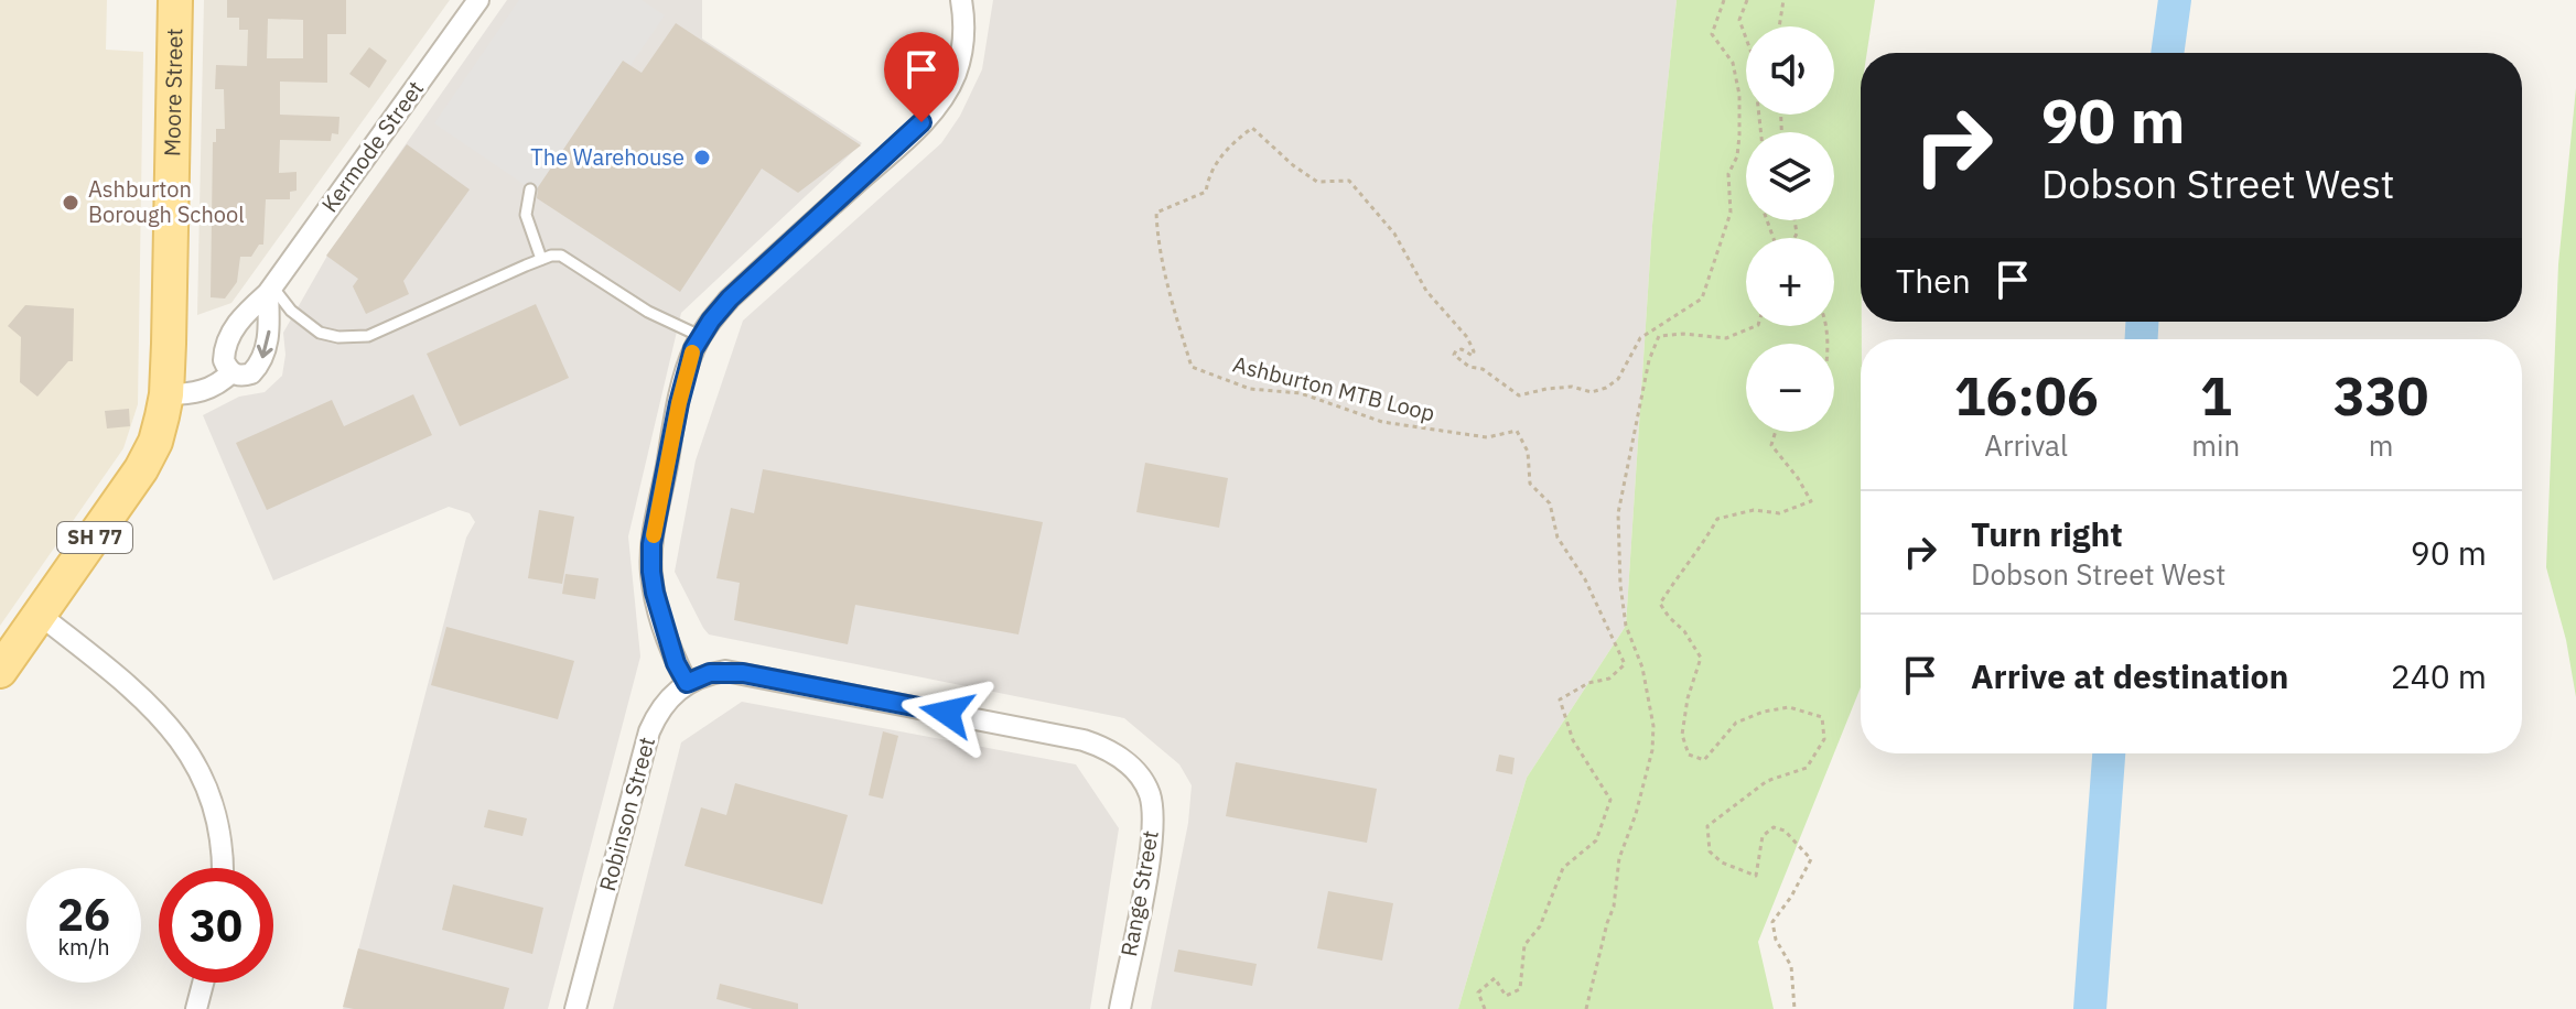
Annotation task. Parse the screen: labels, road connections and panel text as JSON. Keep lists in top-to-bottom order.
{
  "streets": {
    "main road": ["Moore Street", "SH 77"],
    "street": ["Kermode Street", "Robinson Street", "Range Street"],
    "path": ["Ashburton MTB Loop"]
  },
  "crossings": [
    ["Moore Street", "SH 77"],
    ["Robinson Street", "Range Street"]
  ],
  "places": ["The Warehouse", "Ashburton Borough School"],
  "page": {
    "map_buttons": ["+", "−"],
    "turn": ["90 m", "Dobson Street West"],
    "then": "Then",
    "eta": [
      "16:06",
      "Arrival",
      "1",
      "min",
      "330",
      "m"
    ],
    "list": [
      {
        "name": "Turn right",
        "note": "Dobson Street West",
        "value": "90 m"
      },
      {
        "name": "Arrive at destination",
        "value": "240 m"
      }
    ],
    "speed": "26 km/h",
    "limit": "30"
  }
}
